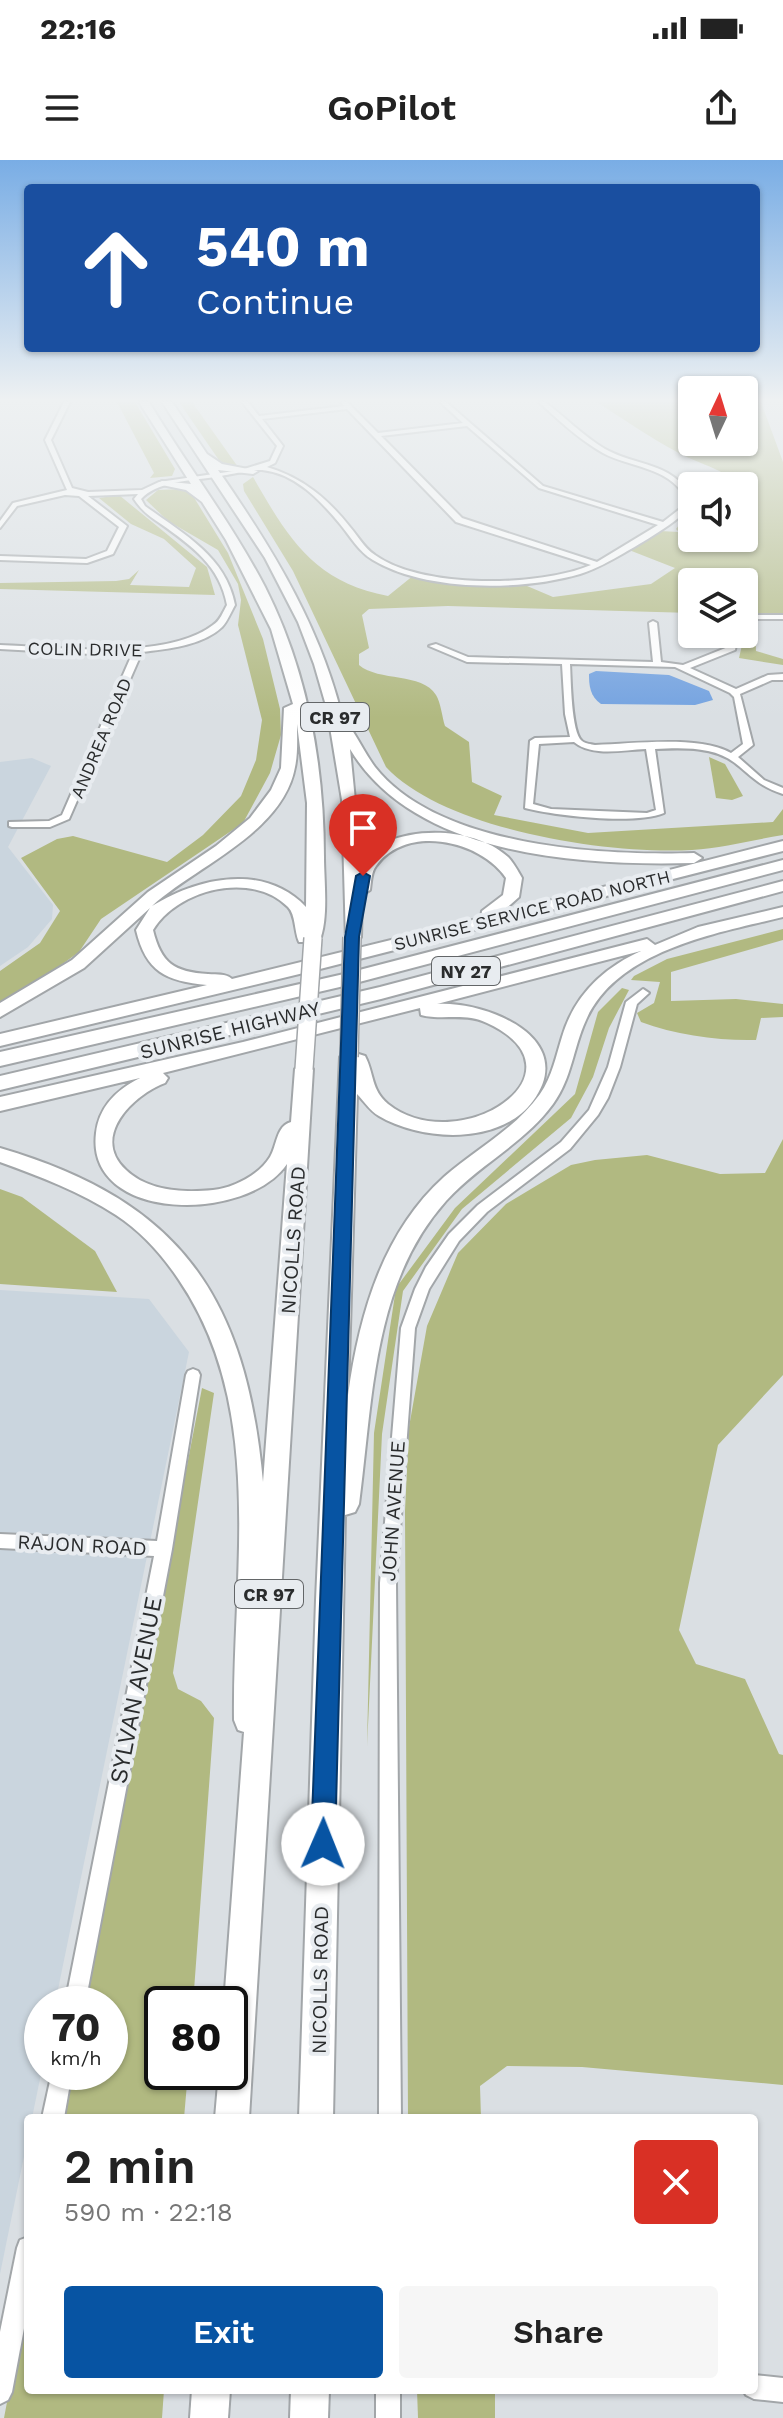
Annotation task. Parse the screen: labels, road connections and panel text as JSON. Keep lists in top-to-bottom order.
{
  "streets": {
    "highway": [
      "CR 97",
      "SUNRISE SERVICE ROAD NORTH",
      "NY 27",
      "SUNRISE HIGHWAY",
      "NICOLLS ROAD"
    ],
    "street": [
      "COLIN DRIVE",
      "ANDREA ROAD",
      "JOHN AVENUE",
      "RAJON ROAD",
      "SYLVAN AVENUE"
    ]
  },
  "crossings": [
    ["COLIN DRIVE", "ANDREA ROAD"],
    ["CR 97", "NICOLLS ROAD"],
    ["SUNRISE SERVICE ROAD NORTH", "NICOLLS ROAD"],
    ["RAJON ROAD", "SYLVAN AVENUE"]
  ],
  "north": "top",
  "page": {
    "status": "22:16",
    "header": "GoPilot",
    "turn": ["540 m", "Continue"],
    "speed": "70 km/h",
    "limit": "80",
    "heading": ["2 min", "590 m · 22:18"],
    "buttons": ["Exit", "Share"]
  }
}
